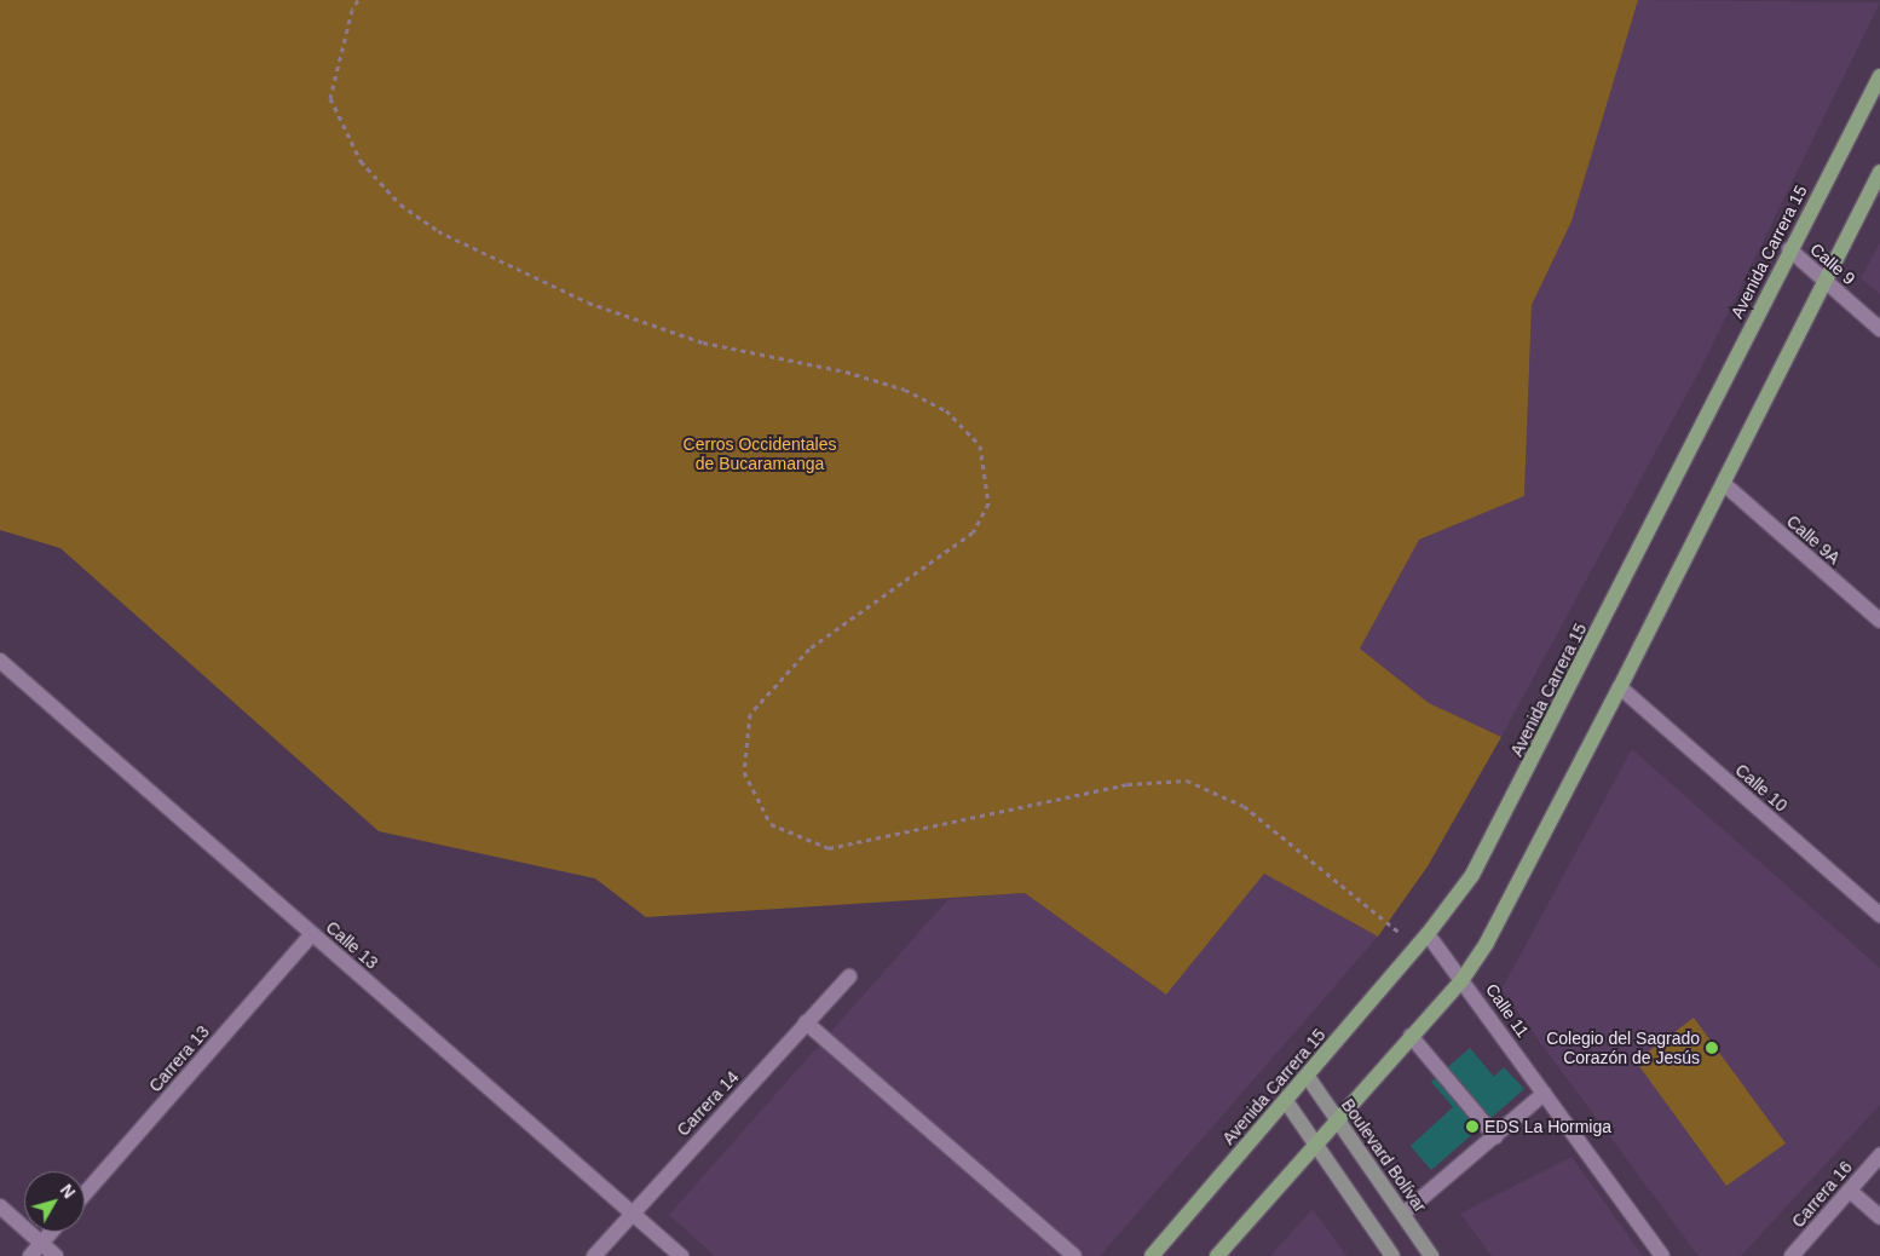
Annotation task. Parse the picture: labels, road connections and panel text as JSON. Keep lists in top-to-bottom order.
{
  "streets": {
    "main road": ["Avenida Carrera 15", "Boulevard Bolívar"],
    "street": [
      "Calle 9",
      "Calle 9A",
      "Calle 10",
      "Calle 13",
      "Calle 11",
      "Carrera 13",
      "Carrera 14",
      "Carrera 16"
    ]
  },
  "crossings": [
    ["Avenida Carrera 15", "Calle 9"],
    ["Avenida Carrera 15", "Calle 11"],
    ["Avenida Carrera 15", "Boulevard Bolívar"],
    ["Calle 13", "Carrera 13"],
    ["Calle 13", "Carrera 14"]
  ],
  "parks": ["Cerros Occidentales de Bucaramanga"],
  "places": ["Colegio del Sagrado Corazón de Jesús", "EDS La Hormiga"],
  "north": "top right"
}
